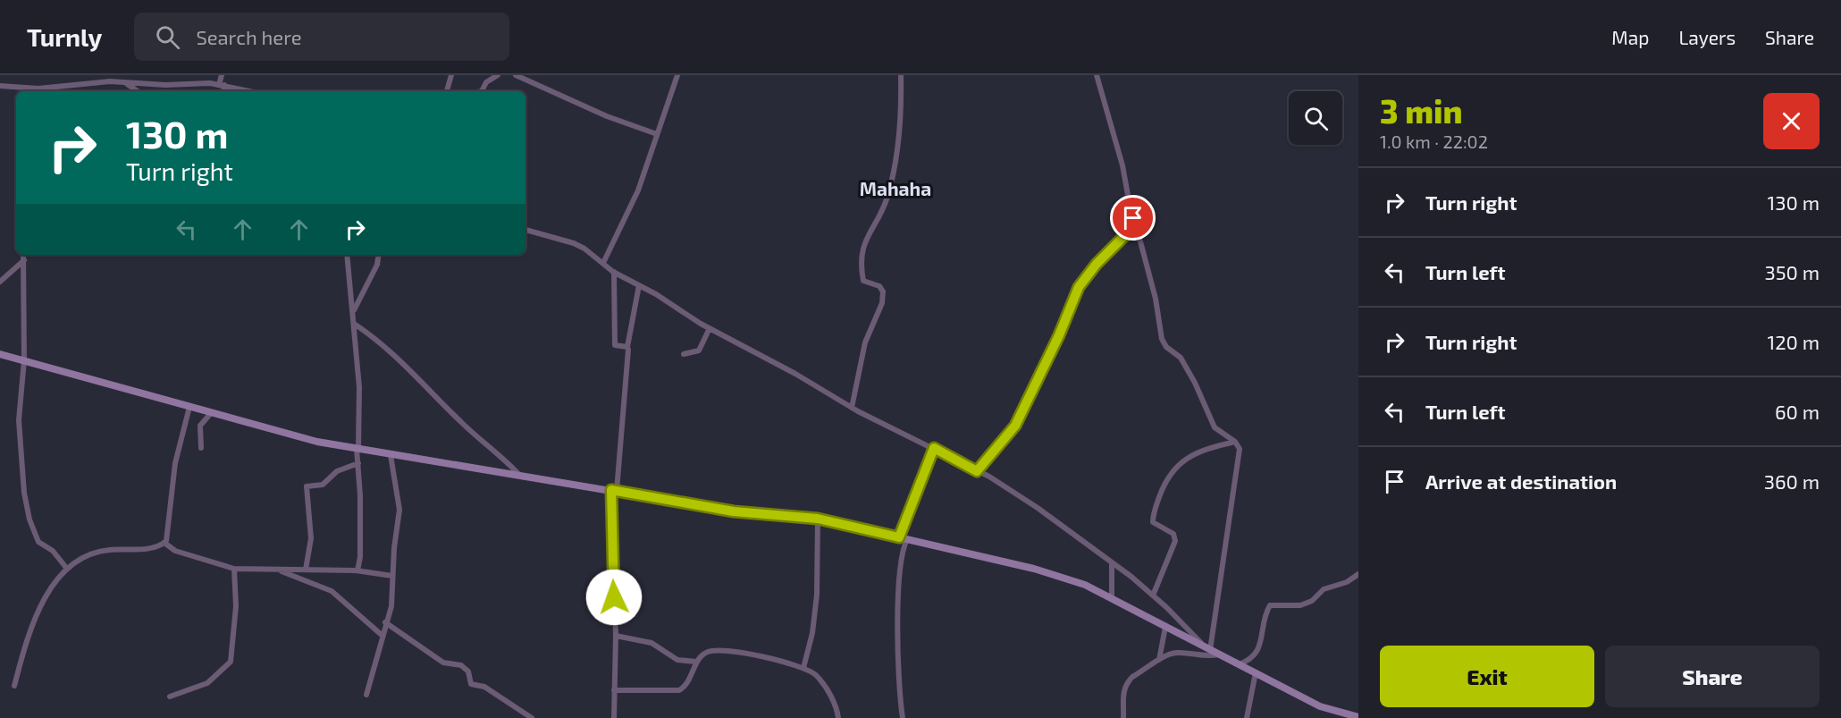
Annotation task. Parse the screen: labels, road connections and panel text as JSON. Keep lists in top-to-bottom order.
{
  "districts": ["Mahaha"],
  "page": {
    "header": "Turnly",
    "search": "Search here",
    "nav": ["Map", "Layers", "Share"],
    "heading": ["3 min", "1.0 km · 22:02"],
    "turn": ["130 m", "Turn right"],
    "list": [
      {
        "name": "Turn right",
        "value": "130 m"
      },
      {
        "name": "Turn left",
        "value": "350 m"
      },
      {
        "name": "Turn right",
        "value": "120 m"
      },
      {
        "name": "Turn left",
        "value": "60 m"
      },
      {
        "name": "Arrive at destination",
        "value": "360 m"
      }
    ],
    "buttons": ["Exit", "Share"]
  }
}
